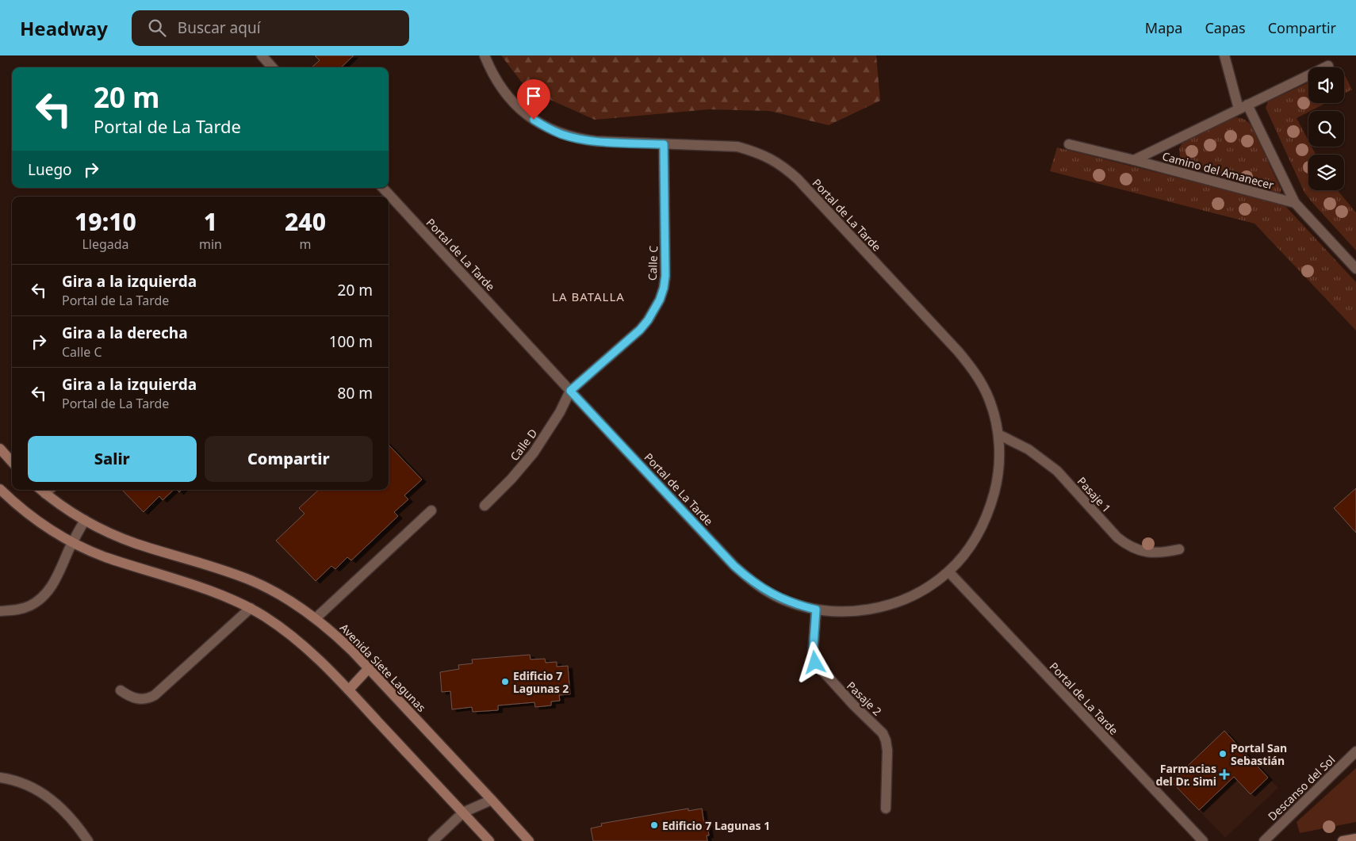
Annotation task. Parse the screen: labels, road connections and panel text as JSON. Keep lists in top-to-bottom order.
{
  "streets": {
    "street": [
      "Camino del Amanecer",
      "Portal de La Tarde",
      "Calle C",
      "Calle D",
      "Pasaje 1",
      "Avenida Siete Lagunas",
      "Pasaje 2",
      "Descanso del Sol"
    ]
  },
  "crossings": [
    ["Portal de La Tarde", "Calle C"],
    ["Portal de La Tarde", "Calle D"],
    ["Portal de La Tarde", "Pasaje 1"],
    ["Portal de La Tarde", "Pasaje 2"],
    ["Calle C", "Calle D"]
  ],
  "districts": ["LA BATALLA"],
  "places": {
    "other": ["Edificio 7 Lagunas 2", "Portal San Sebastián", "Edificio 7 Lagunas 1"],
    "health": ["Farmacias del Dr. Simi"]
  },
  "page": {
    "header": "Headway",
    "search": "Buscar aquí",
    "nav": ["Mapa", "Capas", "Compartir"],
    "turn": ["20 m", "Portal de La Tarde"],
    "then": "Luego",
    "eta": [
      "19:10",
      "Llegada",
      "1",
      "min",
      "240",
      "m"
    ],
    "list": [
      {
        "name": "Gira a la izquierda",
        "note": "Portal de La Tarde",
        "value": "20 m"
      },
      {
        "name": "Gira a la derecha",
        "note": "Calle C",
        "value": "100 m"
      },
      {
        "name": "Gira a la izquierda",
        "note": "Portal de La Tarde",
        "value": "80 m"
      }
    ],
    "buttons": ["Salir", "Compartir"]
  }
}
